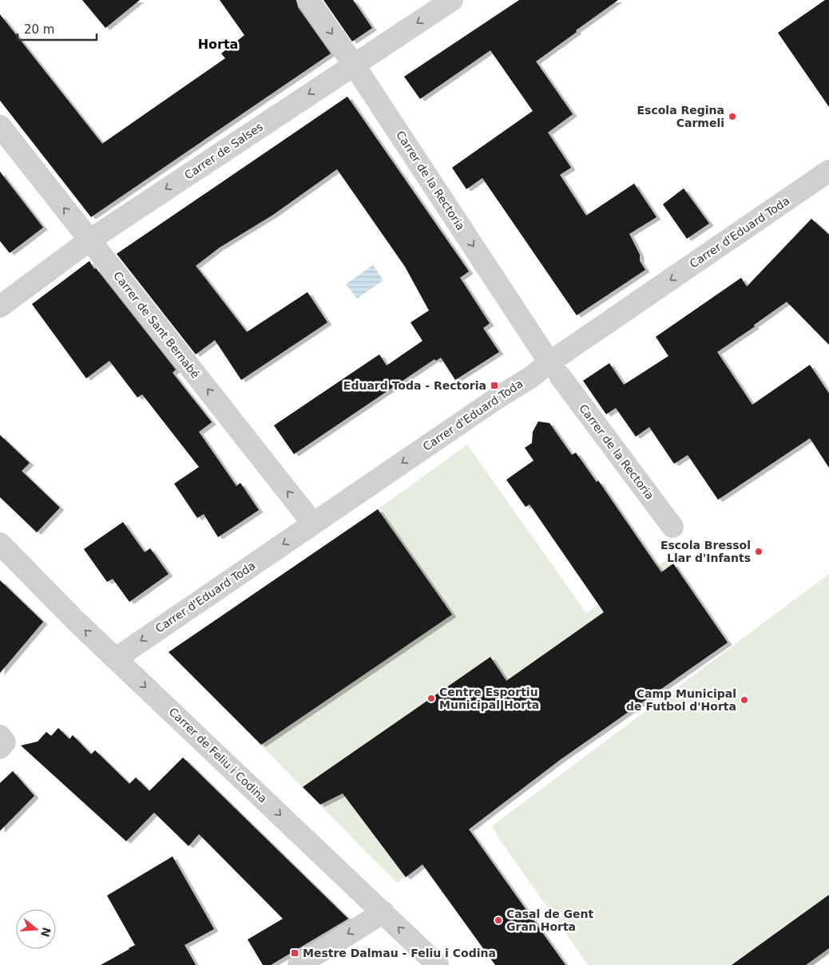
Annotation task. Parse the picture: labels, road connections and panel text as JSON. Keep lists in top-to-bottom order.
{
  "streets": {
    "street": [
      "Carrer de Salses",
      "Carrer de la Rectoria",
      "Carrer d'Eduard Toda",
      "Carrer de Sant Bernabé",
      "Carrer de Feliu i Codina"
    ]
  },
  "crossings": [
    ["Carrer de Salses", "Carrer de la Rectoria"],
    ["Carrer de Salses", "Carrer de Sant Bernabé"],
    ["Carrer de la Rectoria", "Carrer d'Eduard Toda"],
    ["Carrer d'Eduard Toda", "Carrer de Sant Bernabé"],
    ["Carrer d'Eduard Toda", "Carrer de Feliu i Codina"]
  ],
  "one_way": [
    "Carrer de Salses",
    "Carrer de la Rectoria",
    "Carrer d'Eduard Toda",
    "Carrer de Sant Bernabé"
  ],
  "districts": ["Horta"],
  "places": {
    "other": [
      "Escola Regina Carmeli",
      "Escola Bressol Llar d'Infants",
      "Centre Esportiu Municipal Horta",
      "Camp Municipal de Futbol d'Horta",
      "Casal de Gent Gran Horta"
    ],
    "transit": ["Eduard Toda - Rectoria", "Mestre Dalmau - Feliu i Codina"]
  },
  "scale_bar": "20 m",
  "north": "right"
}
